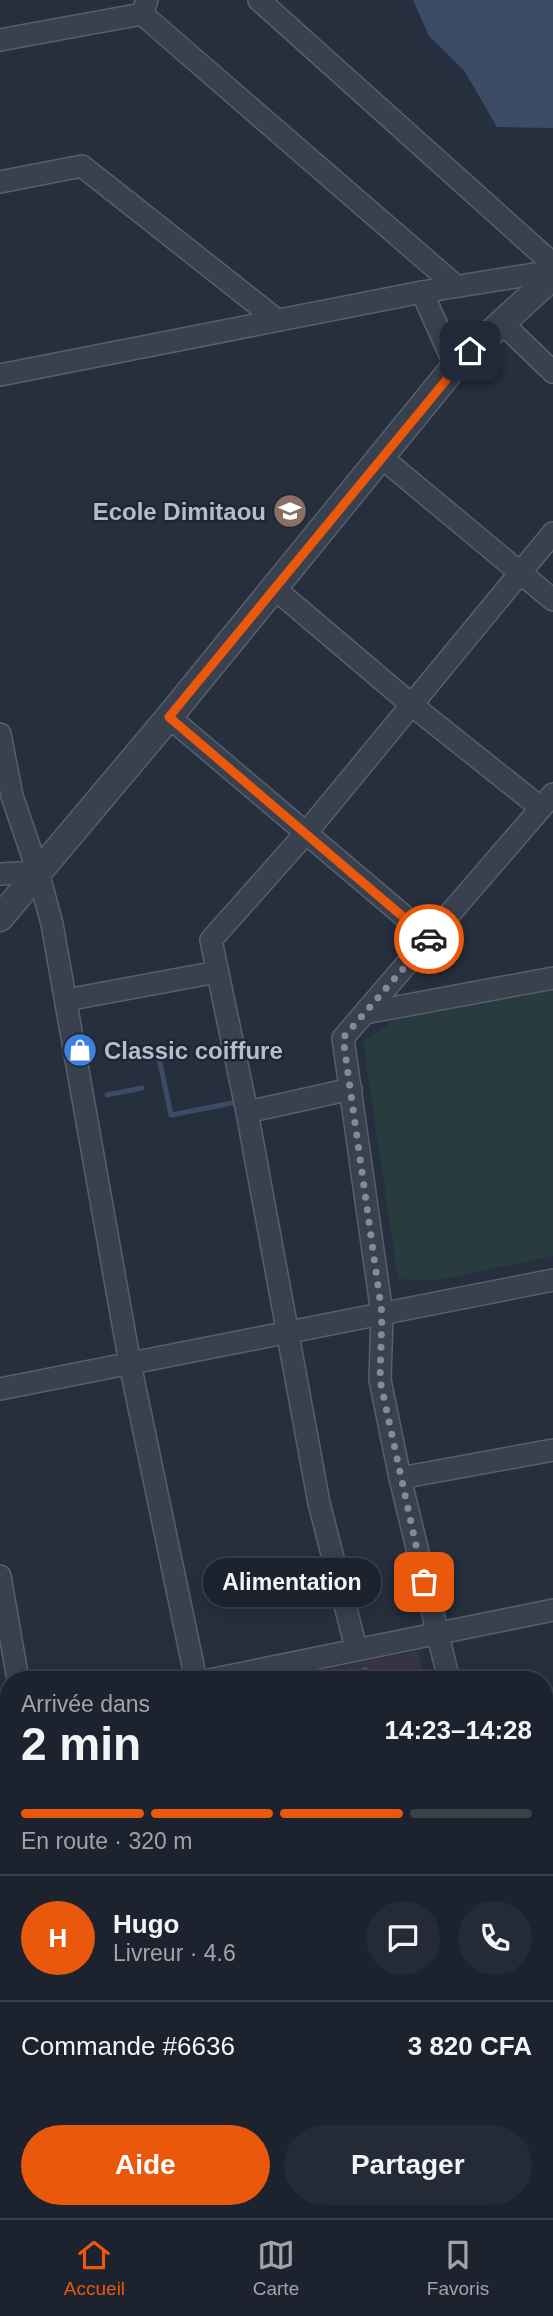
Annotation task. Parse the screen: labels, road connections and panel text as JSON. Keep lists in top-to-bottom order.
{
  "places": {
    "school or university": ["Ecole Dimitaou"],
    "shop": ["Classic coiffure"],
    "other": ["Alimentation"]
  },
  "page": {
    "bubble": "Alimentation",
    "heading": ["2 min", "Arrivée dans", "14:23–14:28"],
    "panel": [
      "Hugo",
      "Livreur · 4.6",
      "Commande #6636",
      "3 820 CFA"
    ],
    "bar": "En route · 320 m",
    "round": "H",
    "buttons": ["Aide", "Partager"],
    "tabs": ["Accueil", "Carte", "Favoris"]
  }
}
